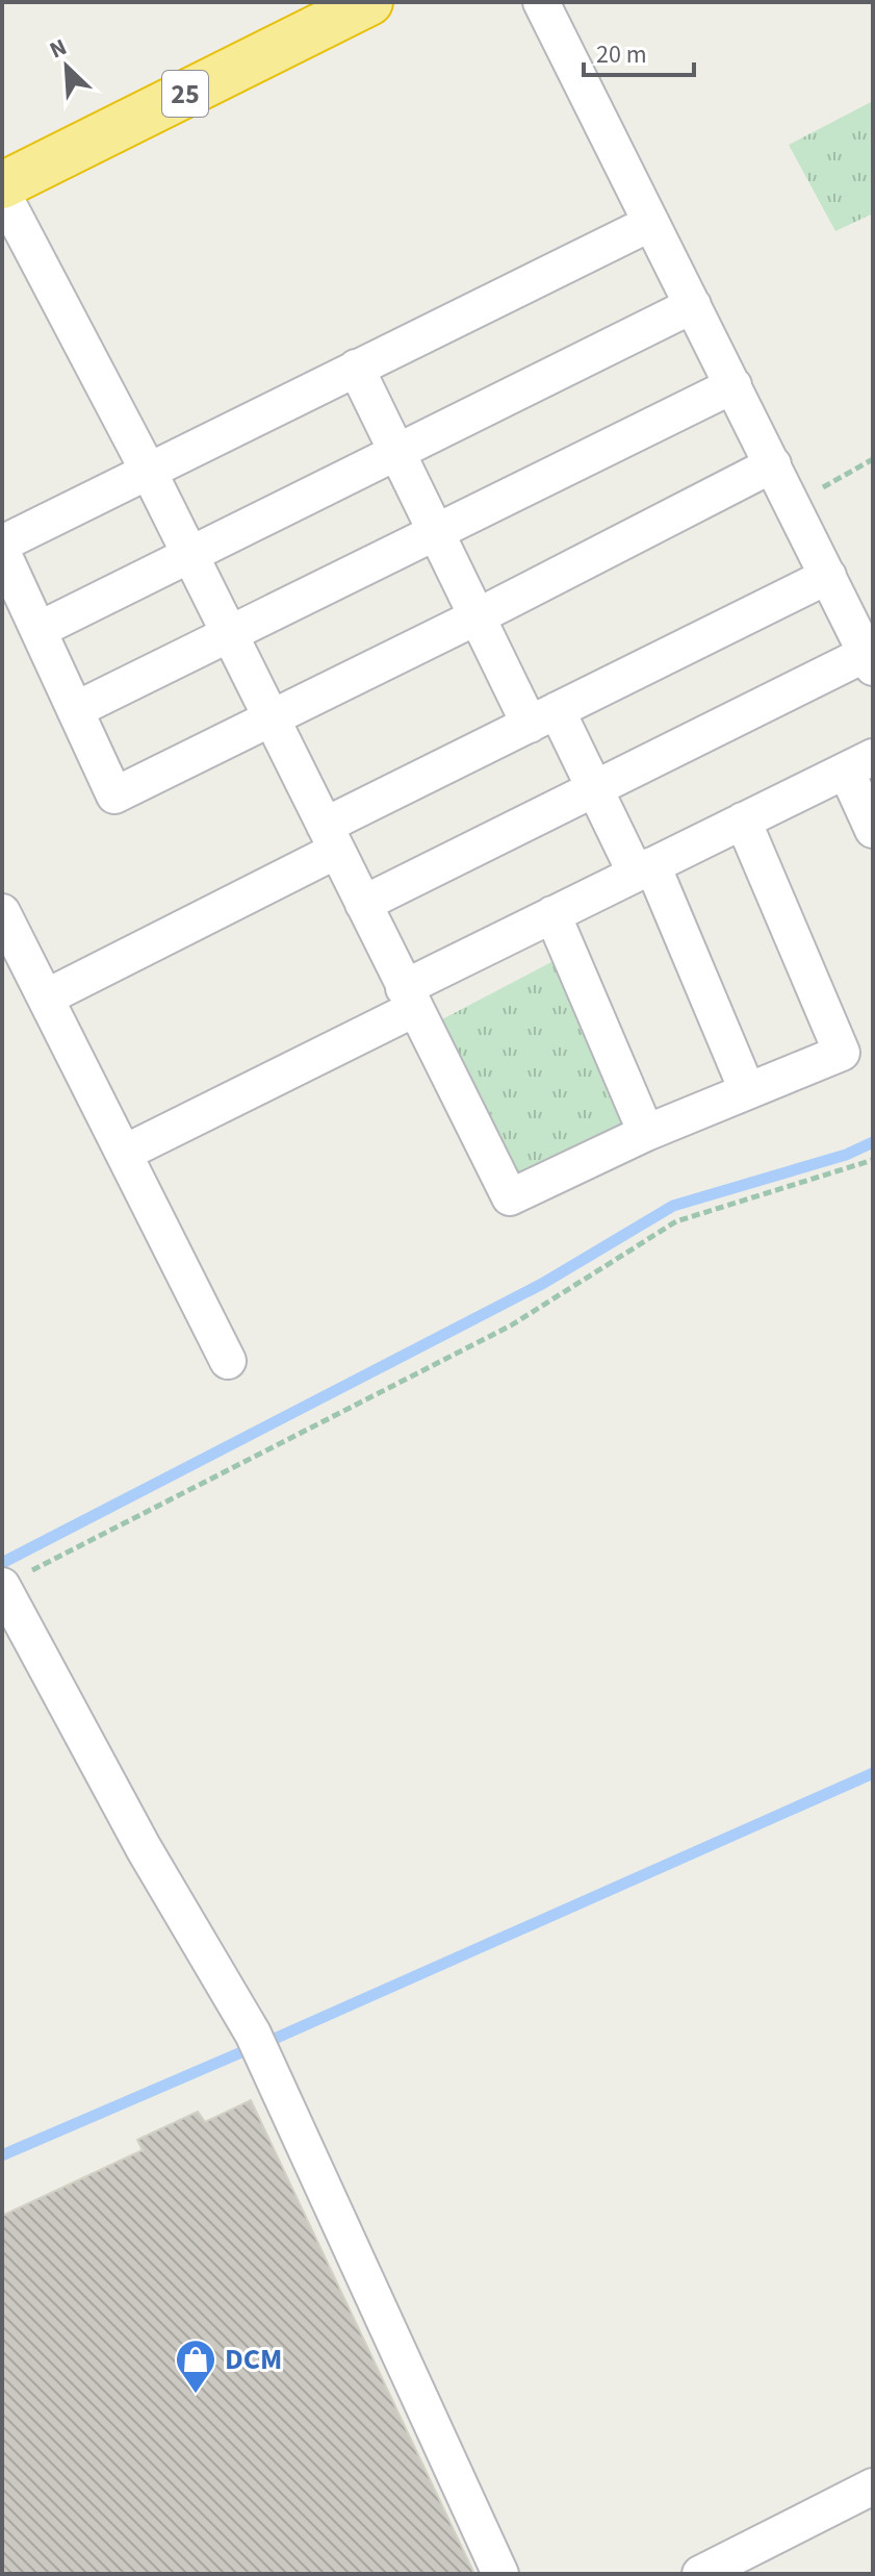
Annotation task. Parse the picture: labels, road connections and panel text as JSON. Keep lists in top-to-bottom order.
{
  "streets": {
    "highway": ["25"]
  },
  "places": {
    "shop": ["DCM"]
  },
  "scale_bar": "20 m",
  "north": "top left"
}
